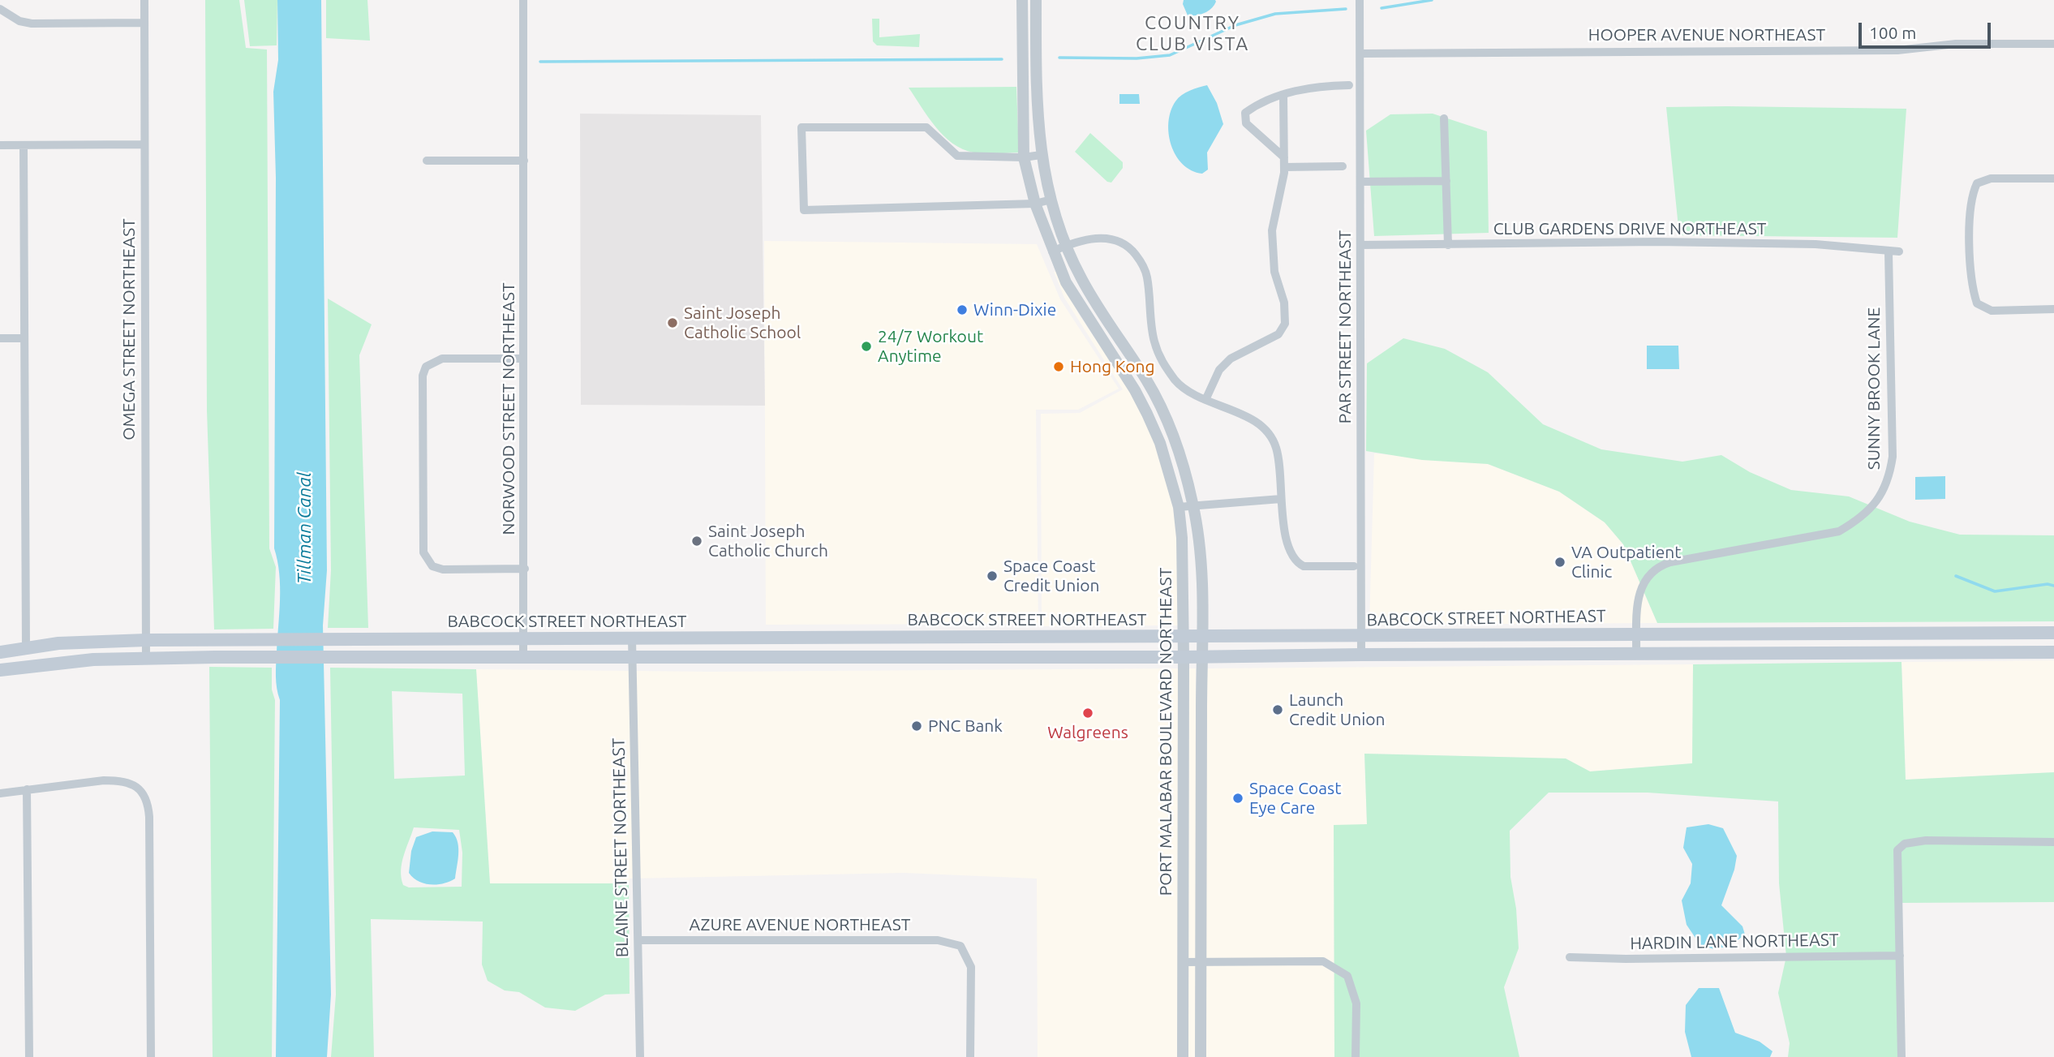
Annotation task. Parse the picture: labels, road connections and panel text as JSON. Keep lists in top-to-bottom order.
{
  "streets": {
    "main road": ["BABCOCK STREET NORTHEAST"],
    "street": [
      "HOOPER AVENUE NORTHEAST",
      "CLUB GARDENS DRIVE NORTHEAST",
      "PAR STREET NORTHEAST",
      "OMEGA STREET NORTHEAST",
      "SUNNY BROOK LANE",
      "NORWOOD STREET NORTHEAST",
      "PORT MALABAR BOULEVARD NORTHEAST",
      "BLAINE STREET NORTHEAST",
      "AZURE AVENUE NORTHEAST",
      "HARDIN LANE NORTHEAST"
    ]
  },
  "crossings": [
    ["HOOPER AVENUE NORTHEAST", "PAR STREET NORTHEAST"],
    ["CLUB GARDENS DRIVE NORTHEAST", "PAR STREET NORTHEAST"],
    ["CLUB GARDENS DRIVE NORTHEAST", "SUNNY BROOK LANE"],
    ["PAR STREET NORTHEAST", "BABCOCK STREET NORTHEAST"],
    ["OMEGA STREET NORTHEAST", "BABCOCK STREET NORTHEAST"],
    ["SUNNY BROOK LANE", "BABCOCK STREET NORTHEAST"],
    ["NORWOOD STREET NORTHEAST", "BABCOCK STREET NORTHEAST"],
    ["BABCOCK STREET NORTHEAST", "PORT MALABAR BOULEVARD NORTHEAST"],
    ["BABCOCK STREET NORTHEAST", "BLAINE STREET NORTHEAST"],
    ["BLAINE STREET NORTHEAST", "AZURE AVENUE NORTHEAST"]
  ],
  "districts": ["COUNTRY CLUB VISTA"],
  "water": ["Tillman Canal"],
  "places": [
    "Winn-Dixie",
    "Saint Joseph Catholic School",
    "24/7 Workout Anytime",
    "Hong Kong",
    "Saint Joseph Catholic Church",
    "VA Outpatient Clinic",
    "Space Coast Credit Union",
    "Launch Credit Union",
    "Walgreens",
    "PNC Bank",
    "Space Coast Eye Care"
  ],
  "scale_bar": "100 m"
}
